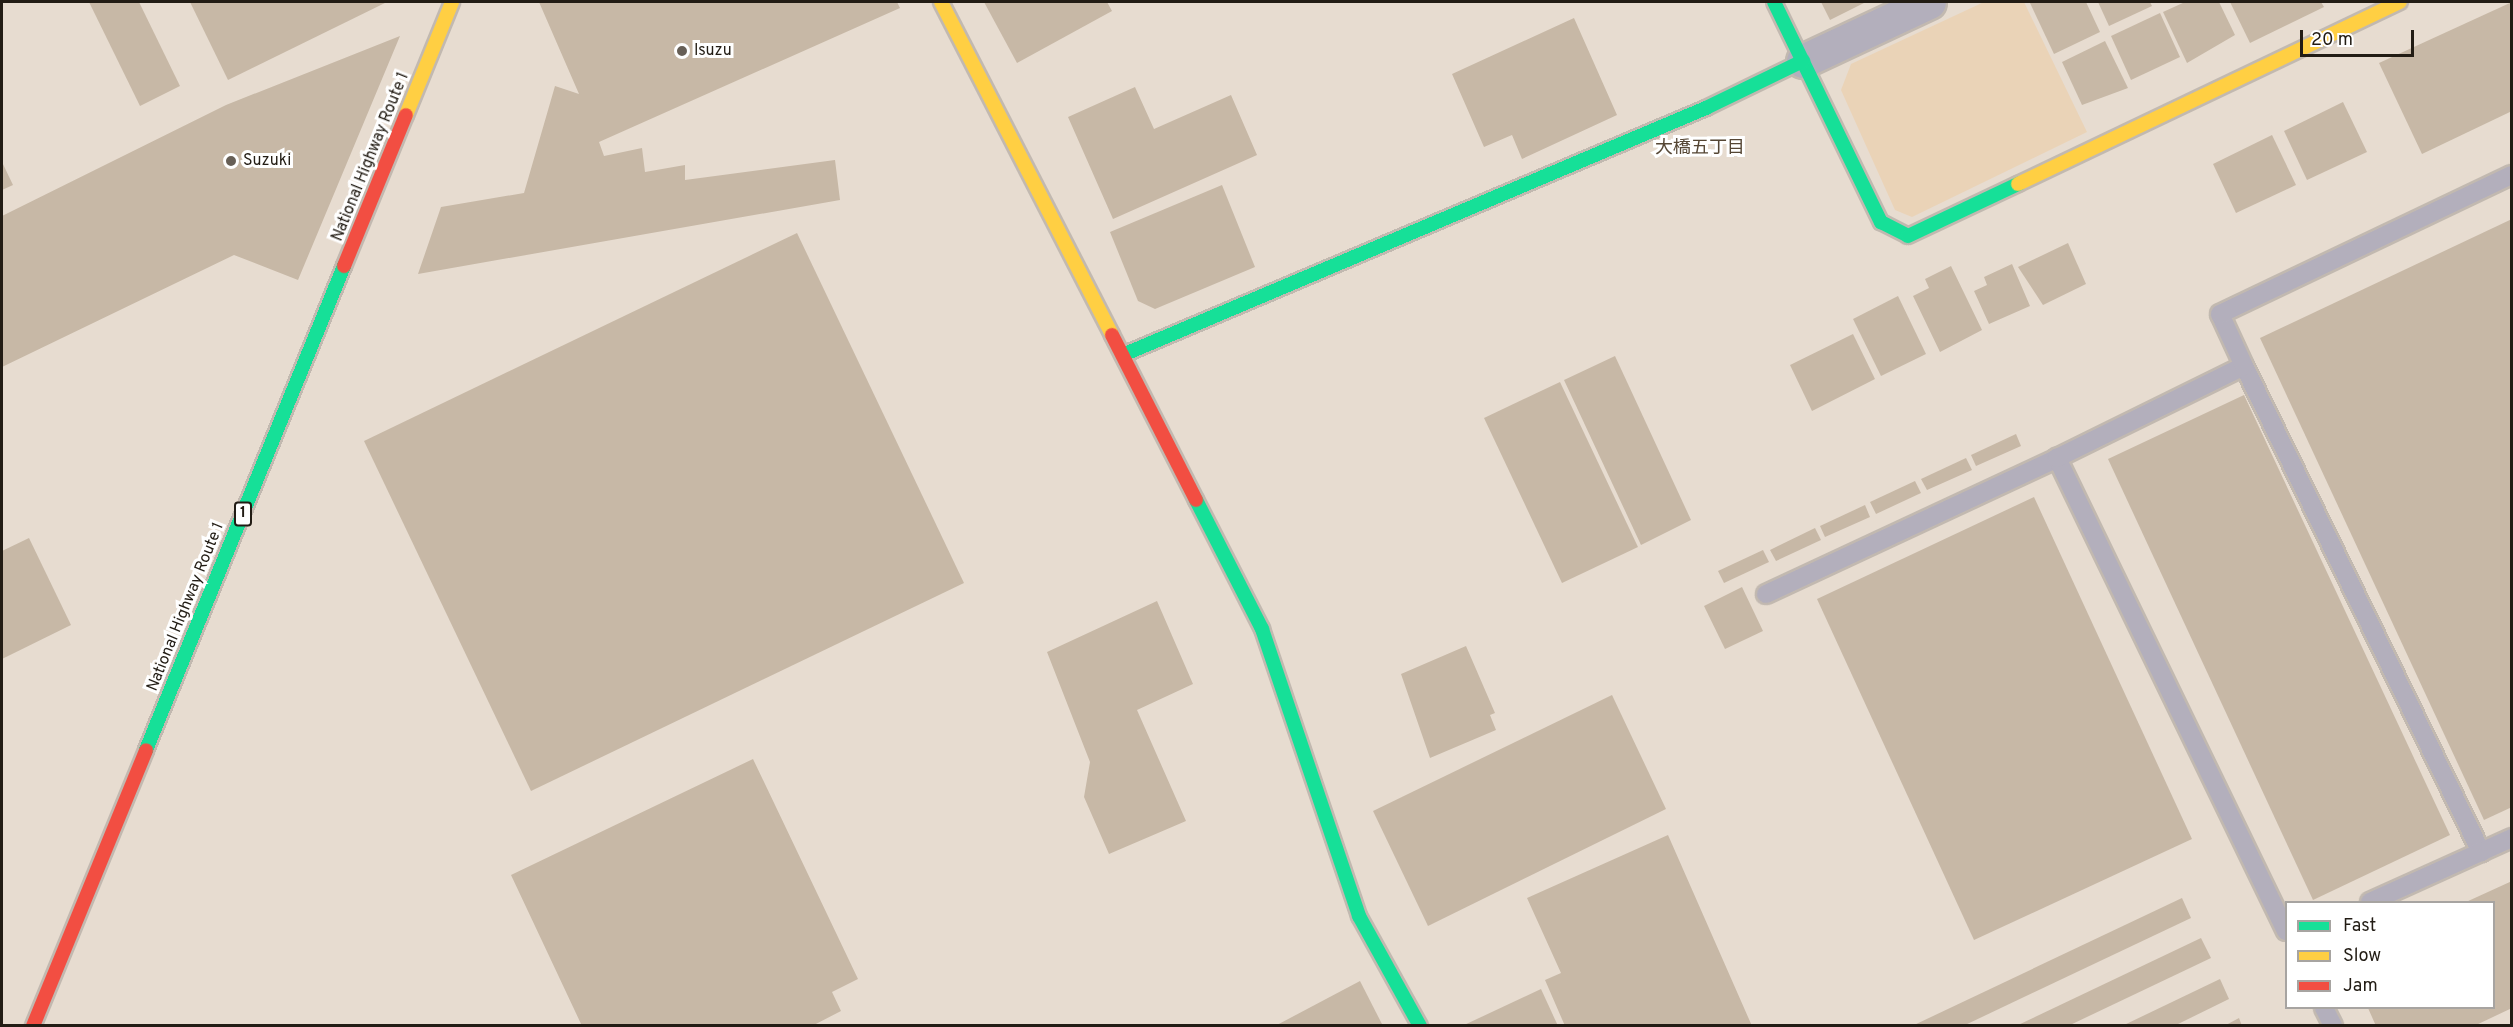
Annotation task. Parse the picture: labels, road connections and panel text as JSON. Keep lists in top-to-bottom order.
{
  "streets": {
    "main road": ["National Highway Route 1", "1"]
  },
  "districts": ["大橋五丁目"],
  "places": ["Isuzu", "Suzuki"],
  "legend": ["Fast", "Slow", "Jam"],
  "scale_bar": "20 m"
}
